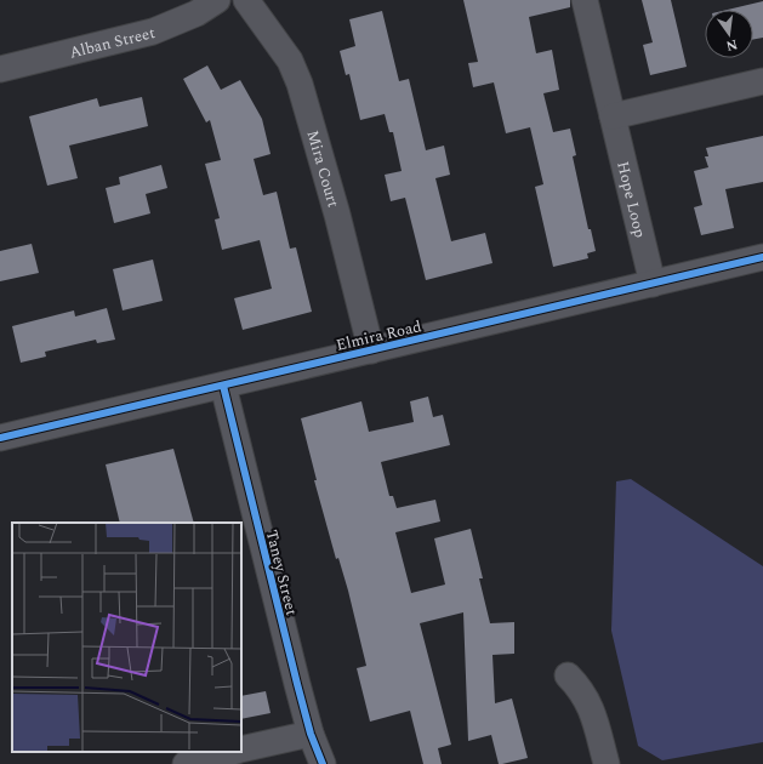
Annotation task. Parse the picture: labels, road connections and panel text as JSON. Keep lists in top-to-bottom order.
{
  "streets": {
    "street": [
      "Alban Street",
      "Mira Court",
      "Hope Loop",
      "Elmira Road",
      "Taney Street"
    ]
  },
  "crossings": [
    ["Mira Court", "Elmira Road"],
    ["Hope Loop", "Elmira Road"],
    ["Elmira Road", "Taney Street"]
  ],
  "north": "bottom"
}
